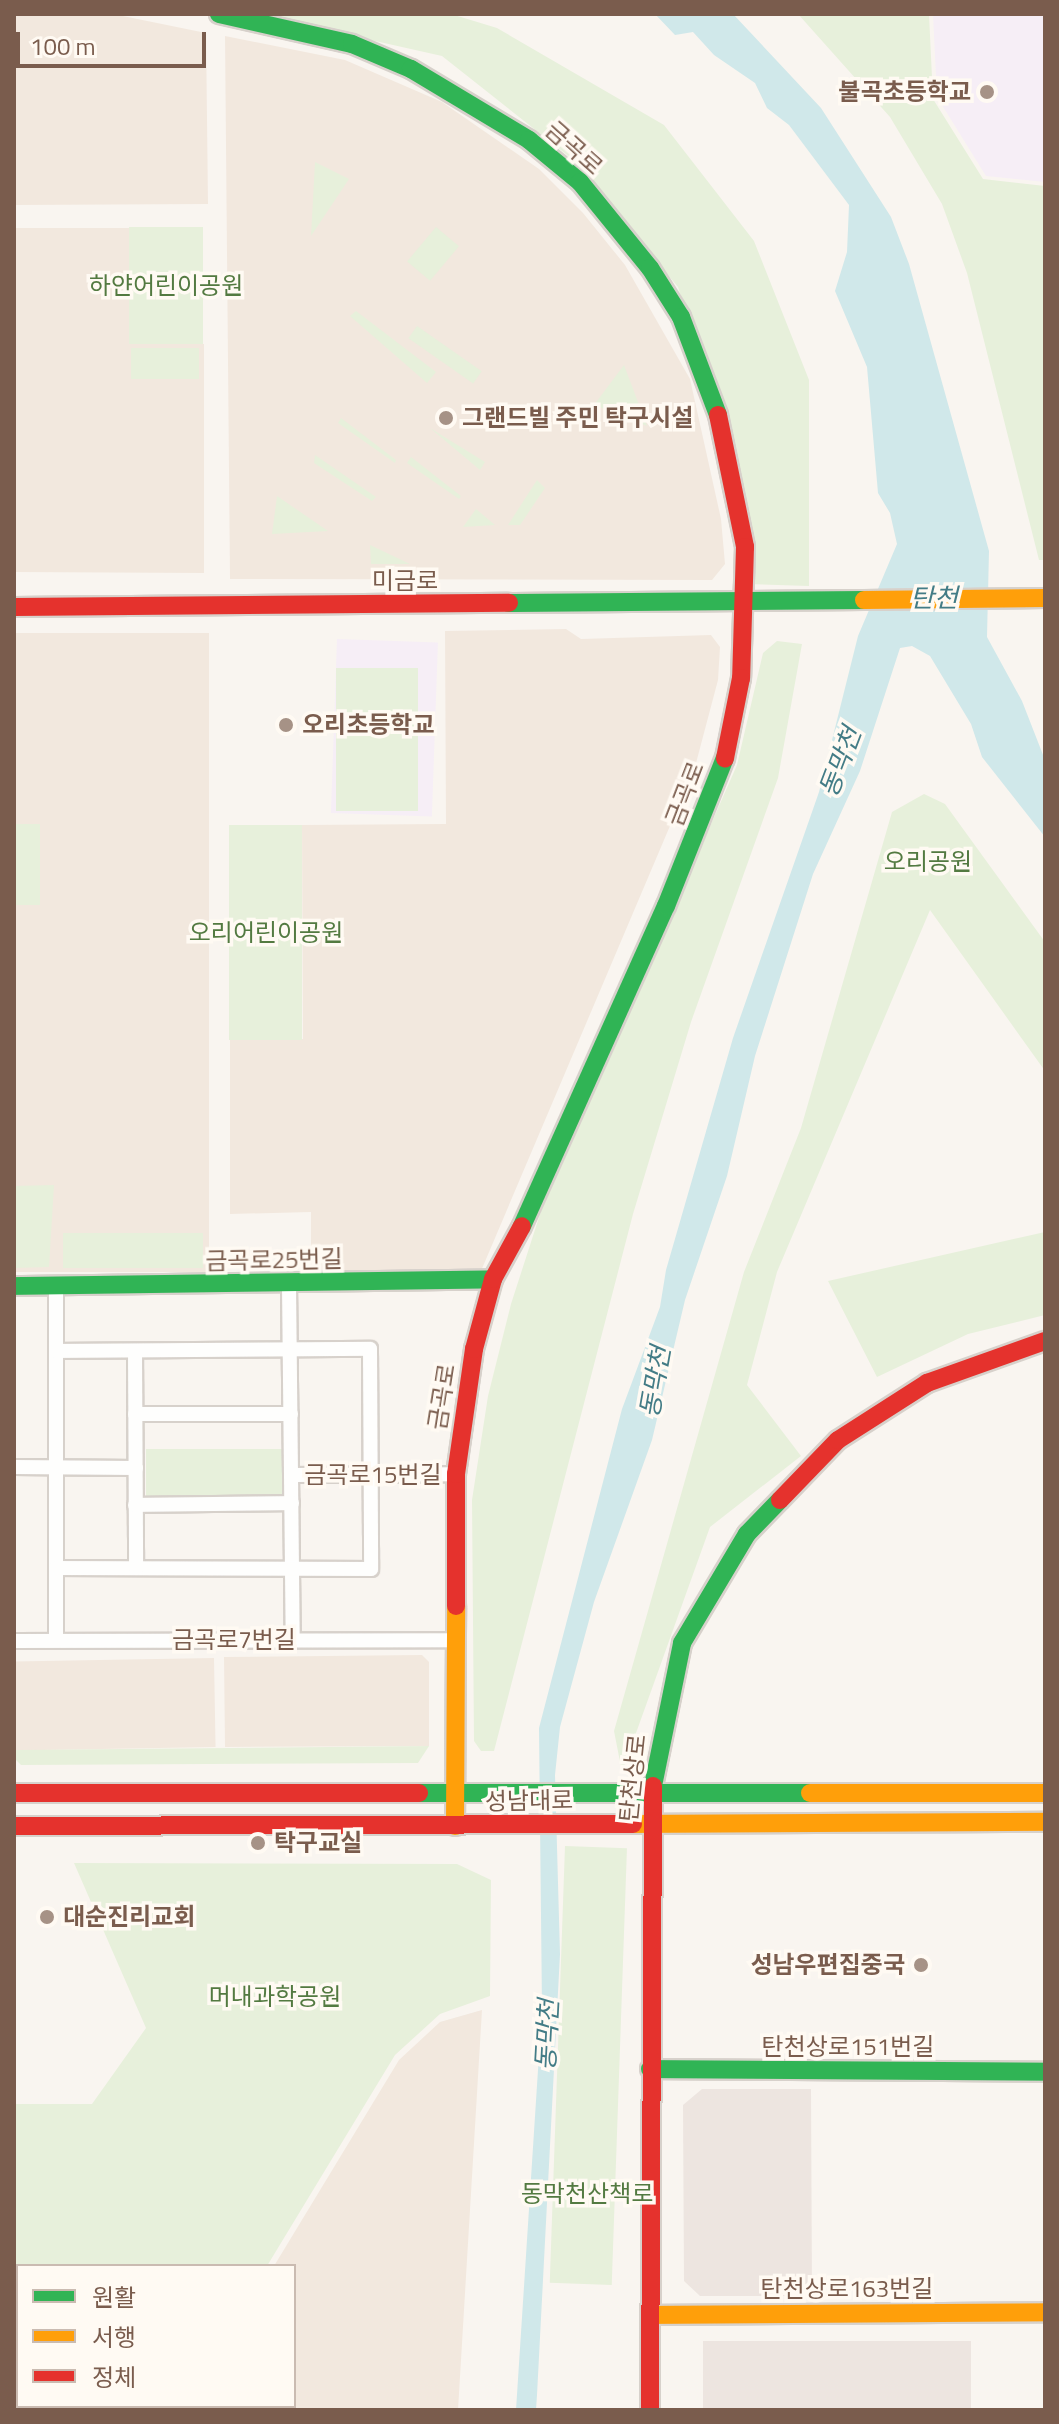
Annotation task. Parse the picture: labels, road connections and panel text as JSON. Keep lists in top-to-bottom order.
{
  "streets": {
    "main road": [
      "금곡로",
      "미금로",
      "금곡로25번길",
      "탄천상로",
      "성남대로",
      "탄천상로151번길",
      "탄천상로163번길"
    ],
    "street": ["금곡로15번길", "금곡로7번길"]
  },
  "crossings": [
    ["금곡로", "미금로"],
    ["금곡로", "금곡로25번길"],
    ["금곡로", "금곡로15번길"],
    ["금곡로", "금곡로7번길"],
    ["금곡로", "성남대로"],
    ["탄천상로", "성남대로"],
    ["탄천상로", "탄천상로151번길"],
    ["탄천상로", "탄천상로163번길"]
  ],
  "water": ["탄천", "동막천"],
  "parks": [
    "하얀어린이공원",
    "오리공원",
    "오리어린이공원",
    "머내과학공원",
    "동막천산책로"
  ],
  "places": [
    "불곡초등학교",
    "그랜드빌 주민 탁구시설",
    "오리초등학교",
    "탁구교실",
    "대순진리교회",
    "성남우편집중국"
  ],
  "legend": ["원활", "서행", "정체"],
  "scale_bar": "100 m"
}
